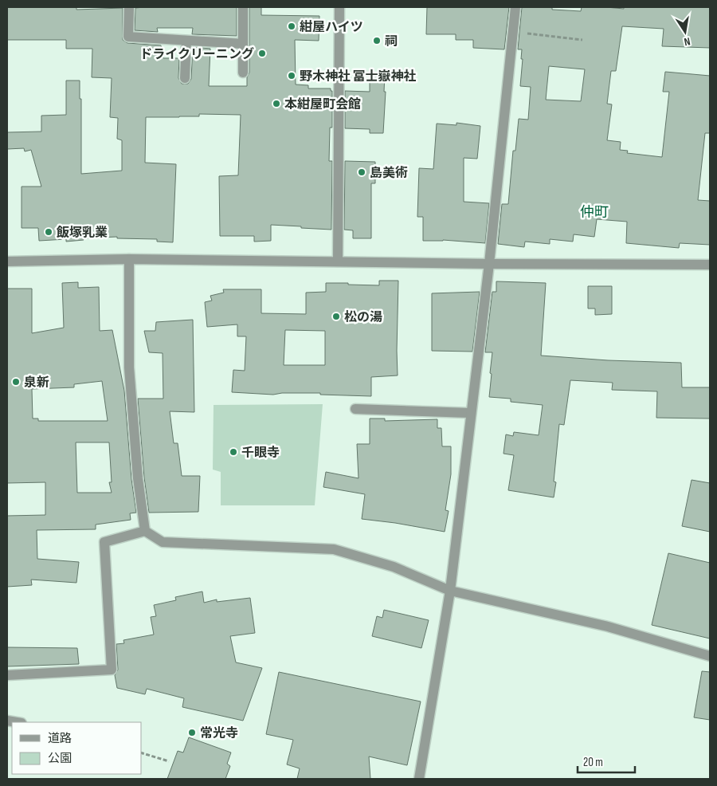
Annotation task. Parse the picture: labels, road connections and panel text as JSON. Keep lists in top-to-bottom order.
{
  "districts": ["仲町"],
  "places": [
    "紺屋ハイツ",
    "祠",
    "ドライクリーニング",
    "野木神社 冨士嶽神社",
    "本紺屋町会館",
    "島美術",
    "飯塚乳業",
    "松の湯",
    "泉新",
    "千眼寺",
    "常光寺"
  ],
  "legend": ["道路", "公園"],
  "scale_bar": "20 m",
  "north": "bottom"
}
